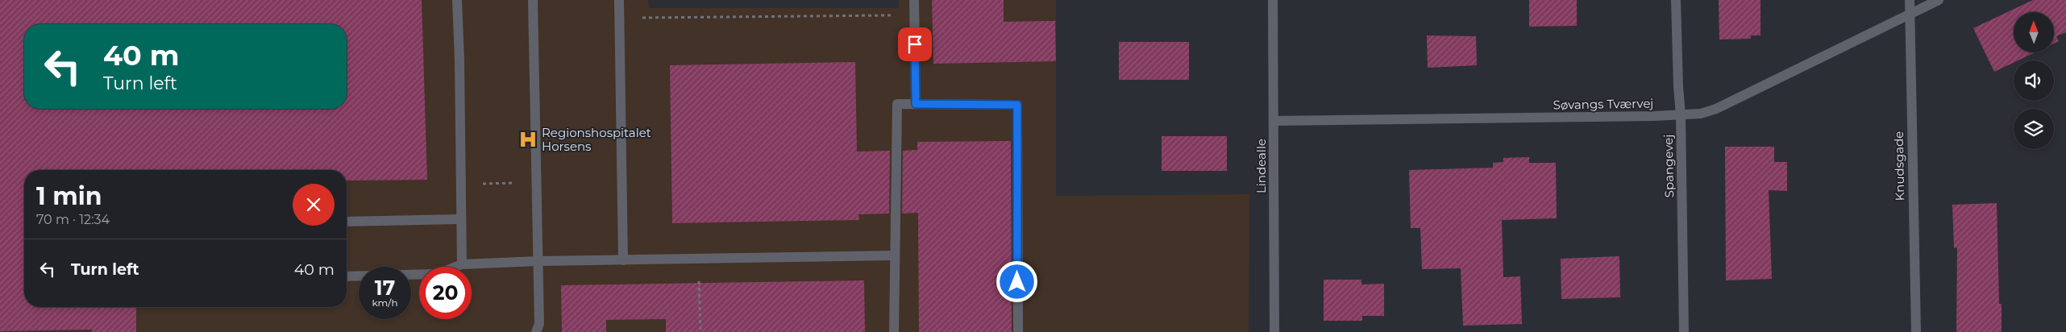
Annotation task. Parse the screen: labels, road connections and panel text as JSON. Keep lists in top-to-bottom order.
{
  "streets": {
    "street": [
      "Søvangs Tværvej",
      "Lindealle",
      "Spangevej",
      "Knudsgade"
    ]
  },
  "crossings": [
    ["Søvangs Tværvej", "Lindealle"],
    ["Søvangs Tværvej", "Spangevej"],
    ["Søvangs Tværvej", "Knudsgade"]
  ],
  "places": {
    "hospital": ["Regionshospitalet Horsens"]
  },
  "north": "top",
  "page": {
    "turn": ["40 m", "Turn left"],
    "heading": ["1 min", "70 m · 12:34"],
    "list": [
      {
        "name": "Turn left",
        "value": "40 m"
      }
    ],
    "speed": "17 km/h",
    "limit": "20"
  }
}
